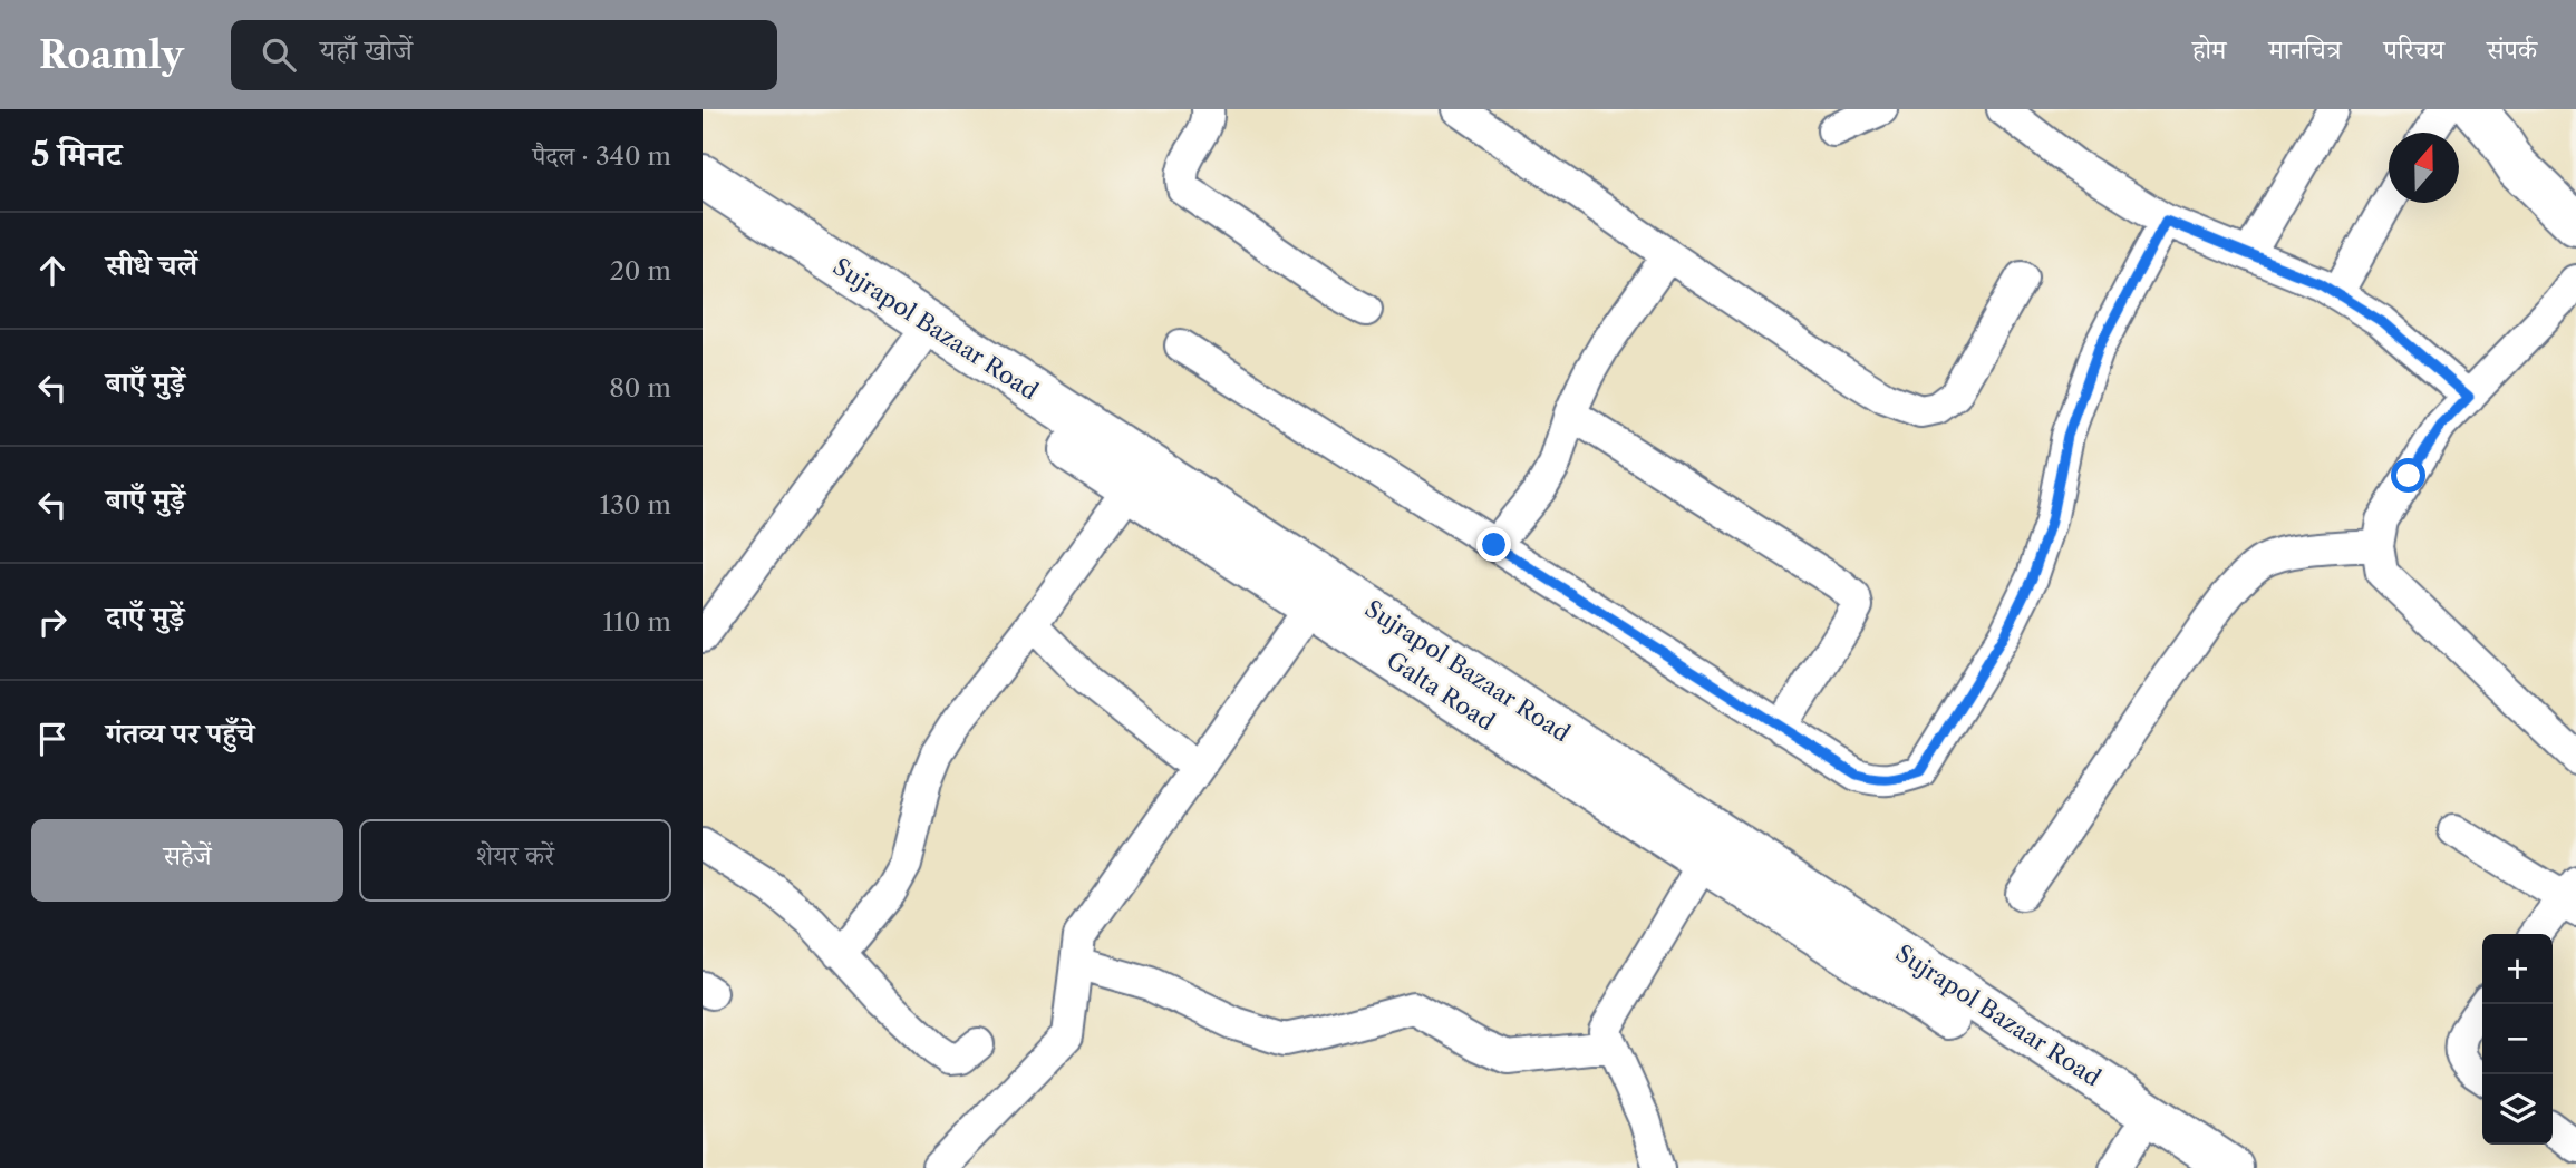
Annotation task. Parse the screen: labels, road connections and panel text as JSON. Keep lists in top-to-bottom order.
{
  "streets": {
    "main road": ["Sujrapol Bazaar Road", "Galta Road"]
  },
  "crossings": [
    ["Sujrapol Bazaar Road", "Galta Road"]
  ],
  "north": "top",
  "page": {
    "header": "Roamly",
    "search": "यहाँ खोजें",
    "nav": [
      "होम",
      "मानचित्र",
      "परिचय",
      "संपर्क"
    ],
    "heading": ["5 मिनट", "पैदल · 340 m"],
    "list": [
      ["सीधे चलें", "20 m"],
      ["बाएँ मुड़ें", "80 m"],
      ["बाएँ मुड़ें", "130 m"],
      ["दाएँ मुड़ें", "110 m"],
      "गंतव्य पर पहुँचे"
    ],
    "buttons": ["सहेजें", "शेयर करें"],
    "map_buttons": ["+", "−"]
  }
}
